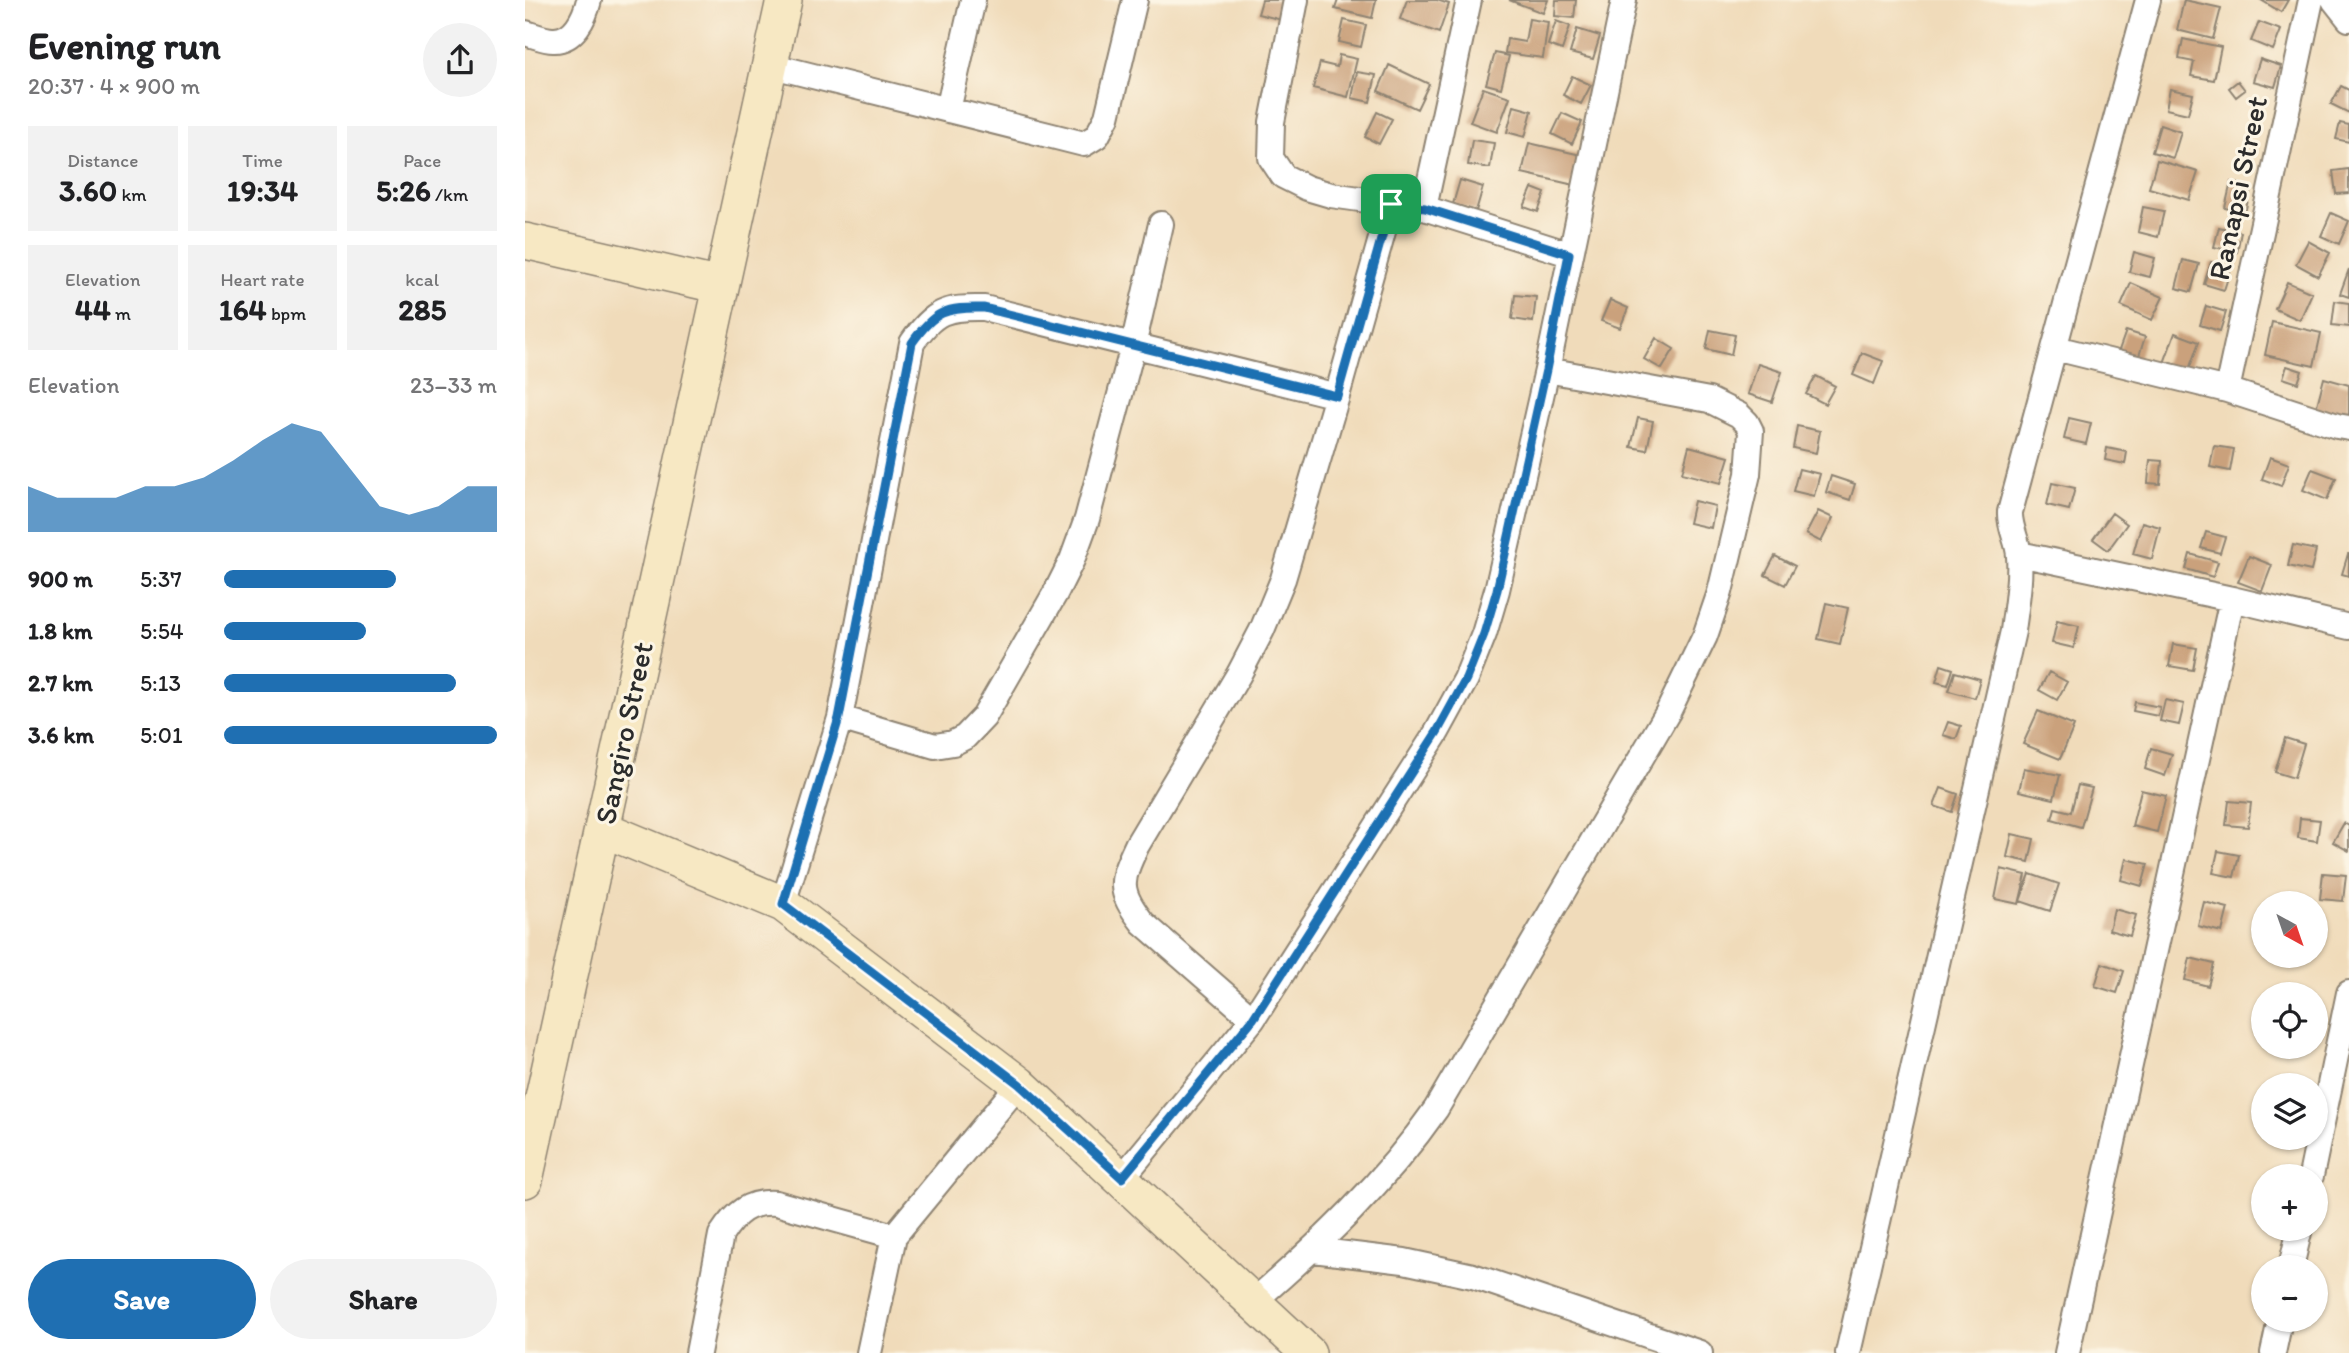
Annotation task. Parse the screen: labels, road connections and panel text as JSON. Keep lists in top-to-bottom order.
{
  "streets": {
    "street": ["Ranapsi Street", "Sangiro Street"]
  },
  "north": "bottom right",
  "page": {
    "heading": ["Evening run", "20:37 · 4 × 900 m"],
    "stats": [
      ["Distance", "3.60 km"],
      ["Time", "19:34"],
      ["Pace", "5:26 /km"],
      ["Elevation", "44 m"],
      ["Heart rate", "164 bpm"],
      ["kcal", "285"]
    ],
    "chart": ["Elevation", "23–33 m"],
    "list": [
      {
        "name": "900 m",
        "note": "5:37"
      },
      {
        "name": "1.8 km",
        "note": "5:54"
      },
      {
        "name": "2.7 km",
        "note": "5:13"
      },
      {
        "name": "3.6 km",
        "note": "5:01"
      }
    ],
    "map_buttons": ["+", "−"],
    "buttons": ["Save", "Share"]
  }
}
